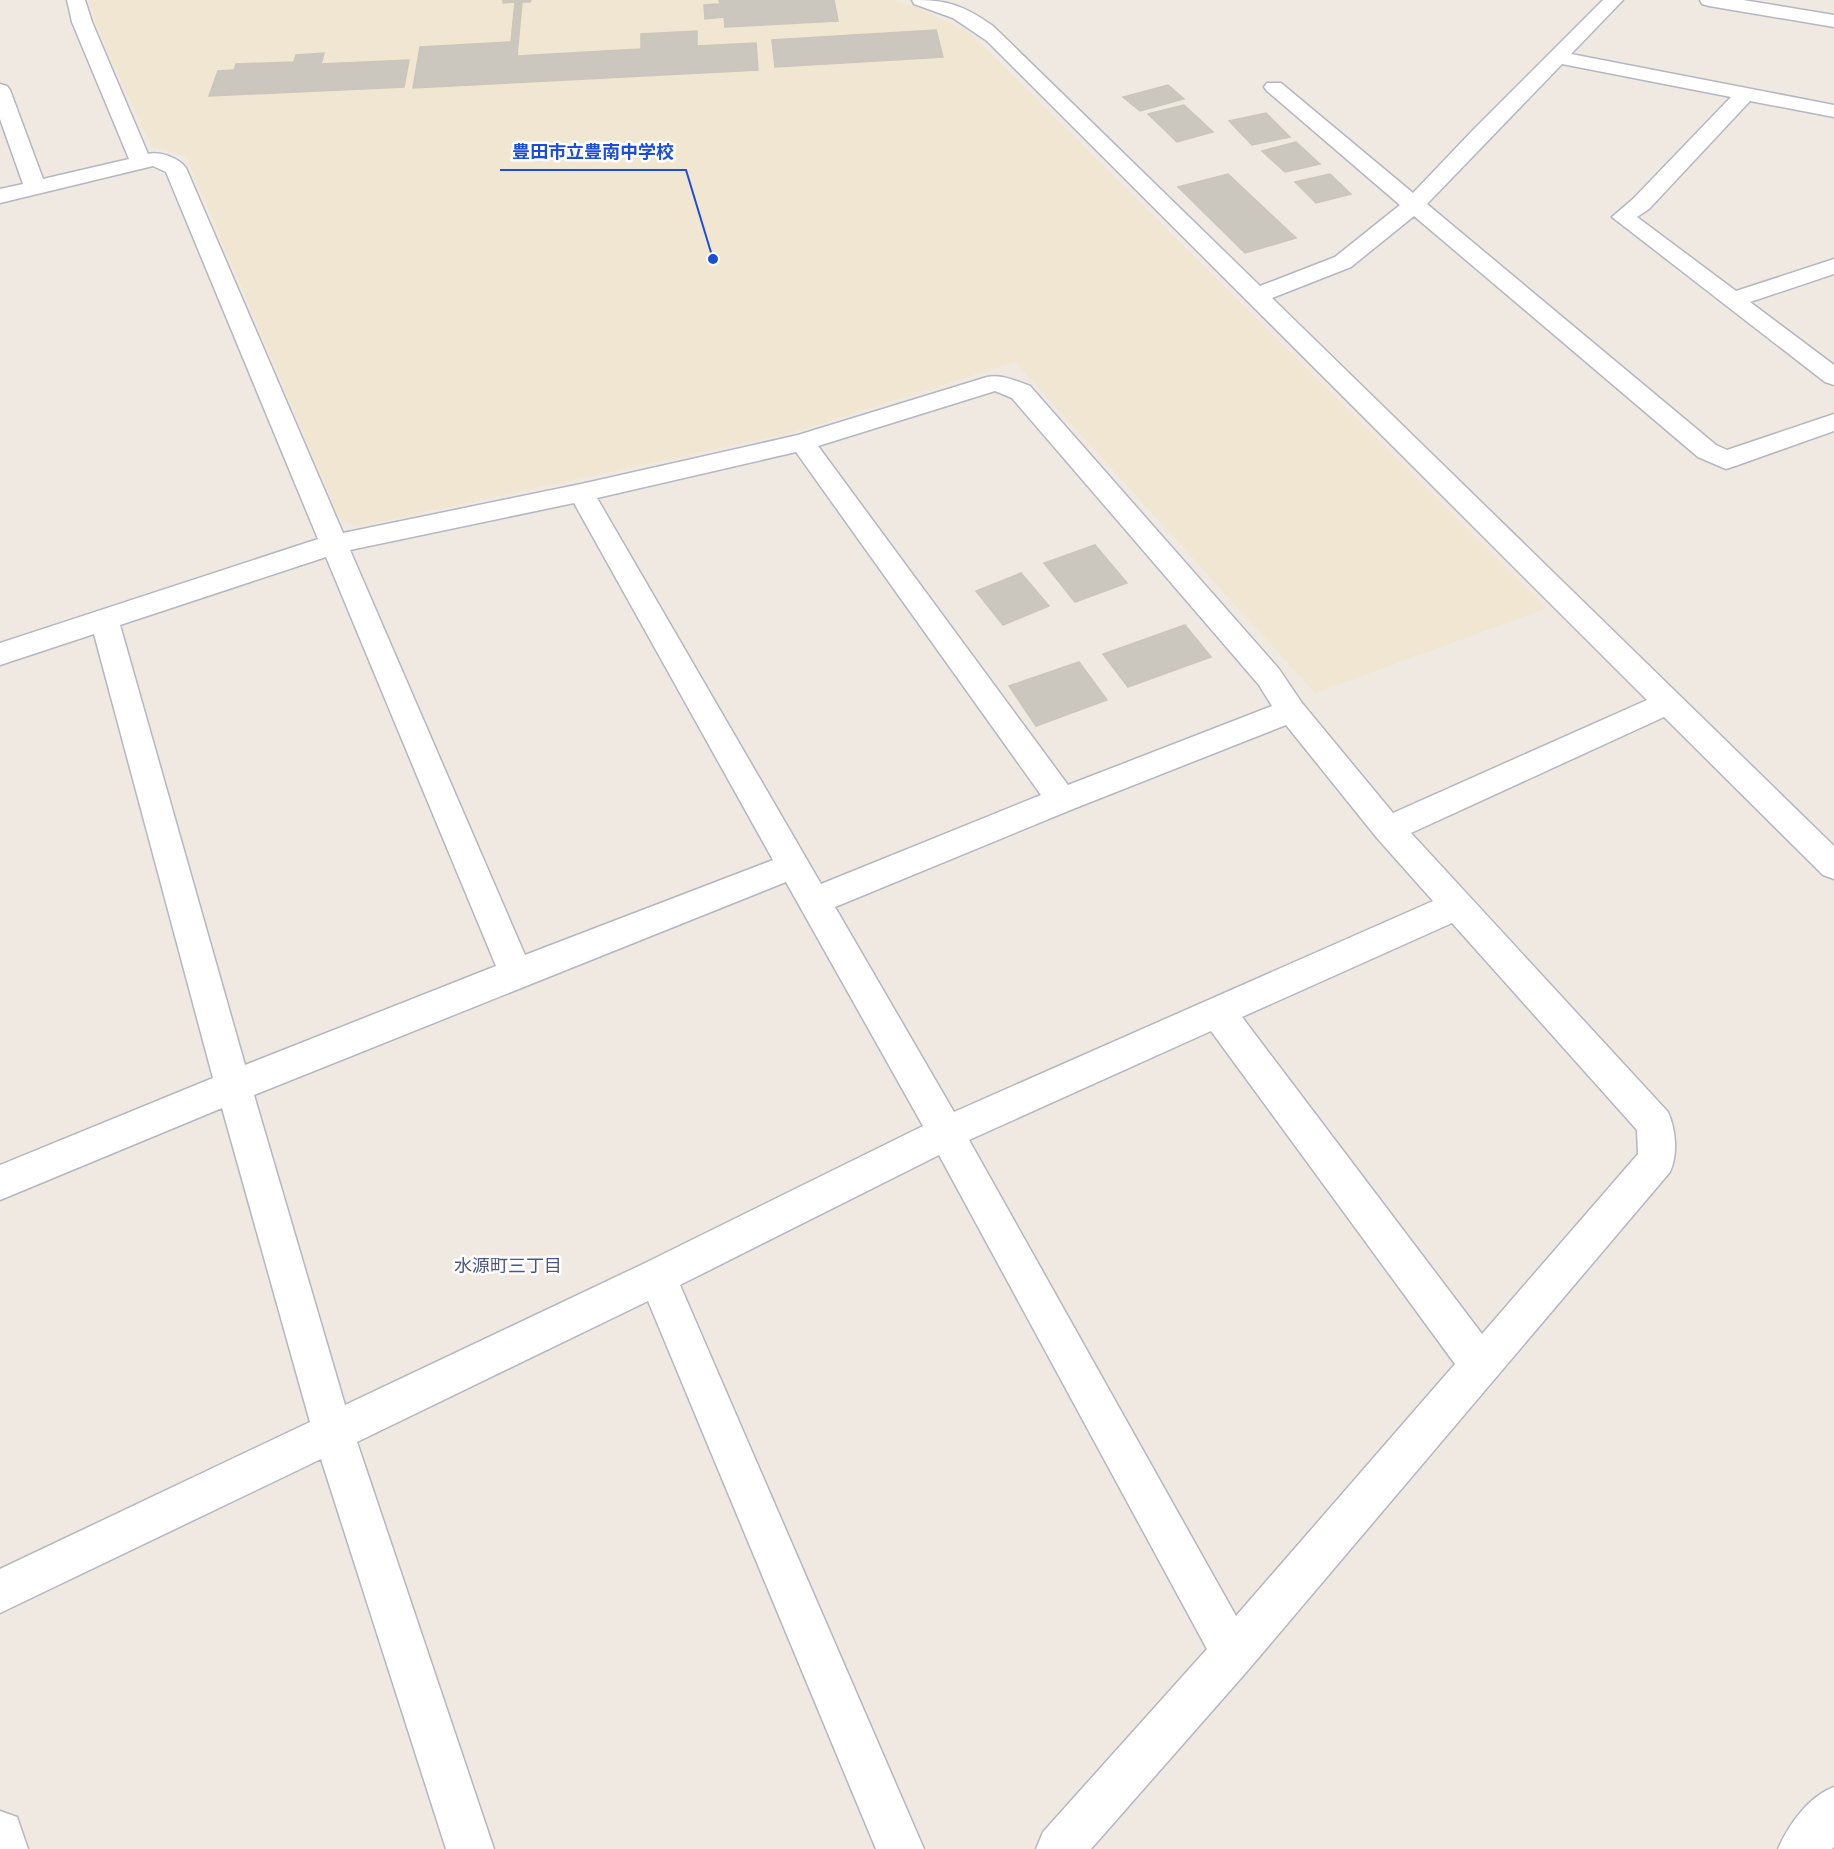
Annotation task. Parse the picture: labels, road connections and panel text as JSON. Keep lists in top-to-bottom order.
{
  "districts": ["水源町三丁目"],
  "places": ["豊田市立豊南中学校"]
}
